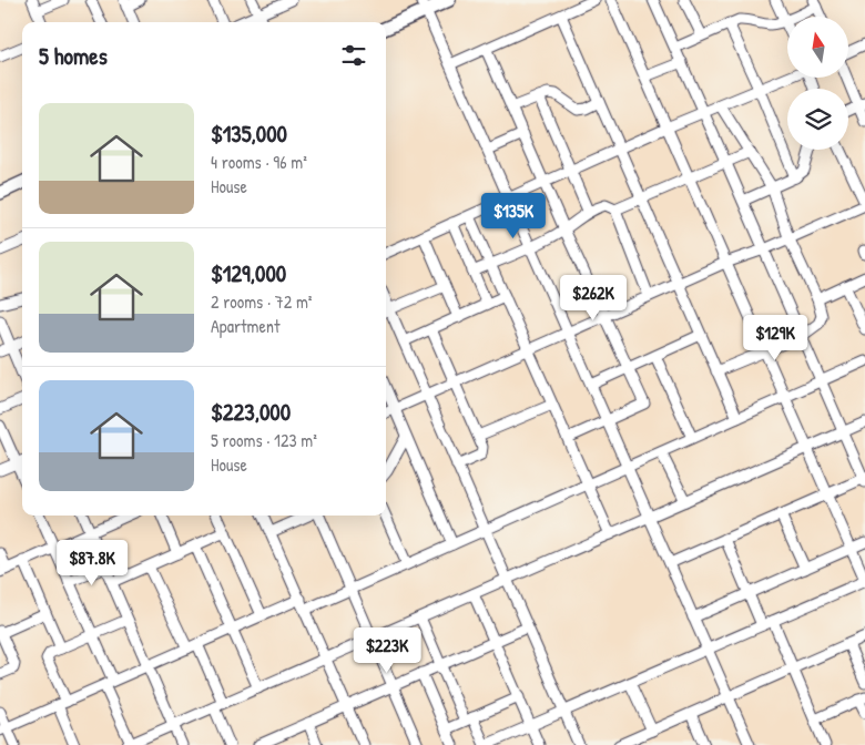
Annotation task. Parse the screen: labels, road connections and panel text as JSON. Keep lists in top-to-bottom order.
{
  "north": "top",
  "page": {
    "heading": "5 homes",
    "list": [
      {
        "name": "$135,000",
        "note": "4 rooms · 96 m² · House"
      },
      {
        "name": "$129,000",
        "note": "2 rooms · 72 m² · Apartment"
      },
      {
        "name": "$223,000",
        "note": "5 rooms · 123 m² · House"
      }
    ],
    "price": [
      "$135K",
      "$262K",
      "$129K",
      "$87.8K",
      "$223K"
    ]
  }
}
